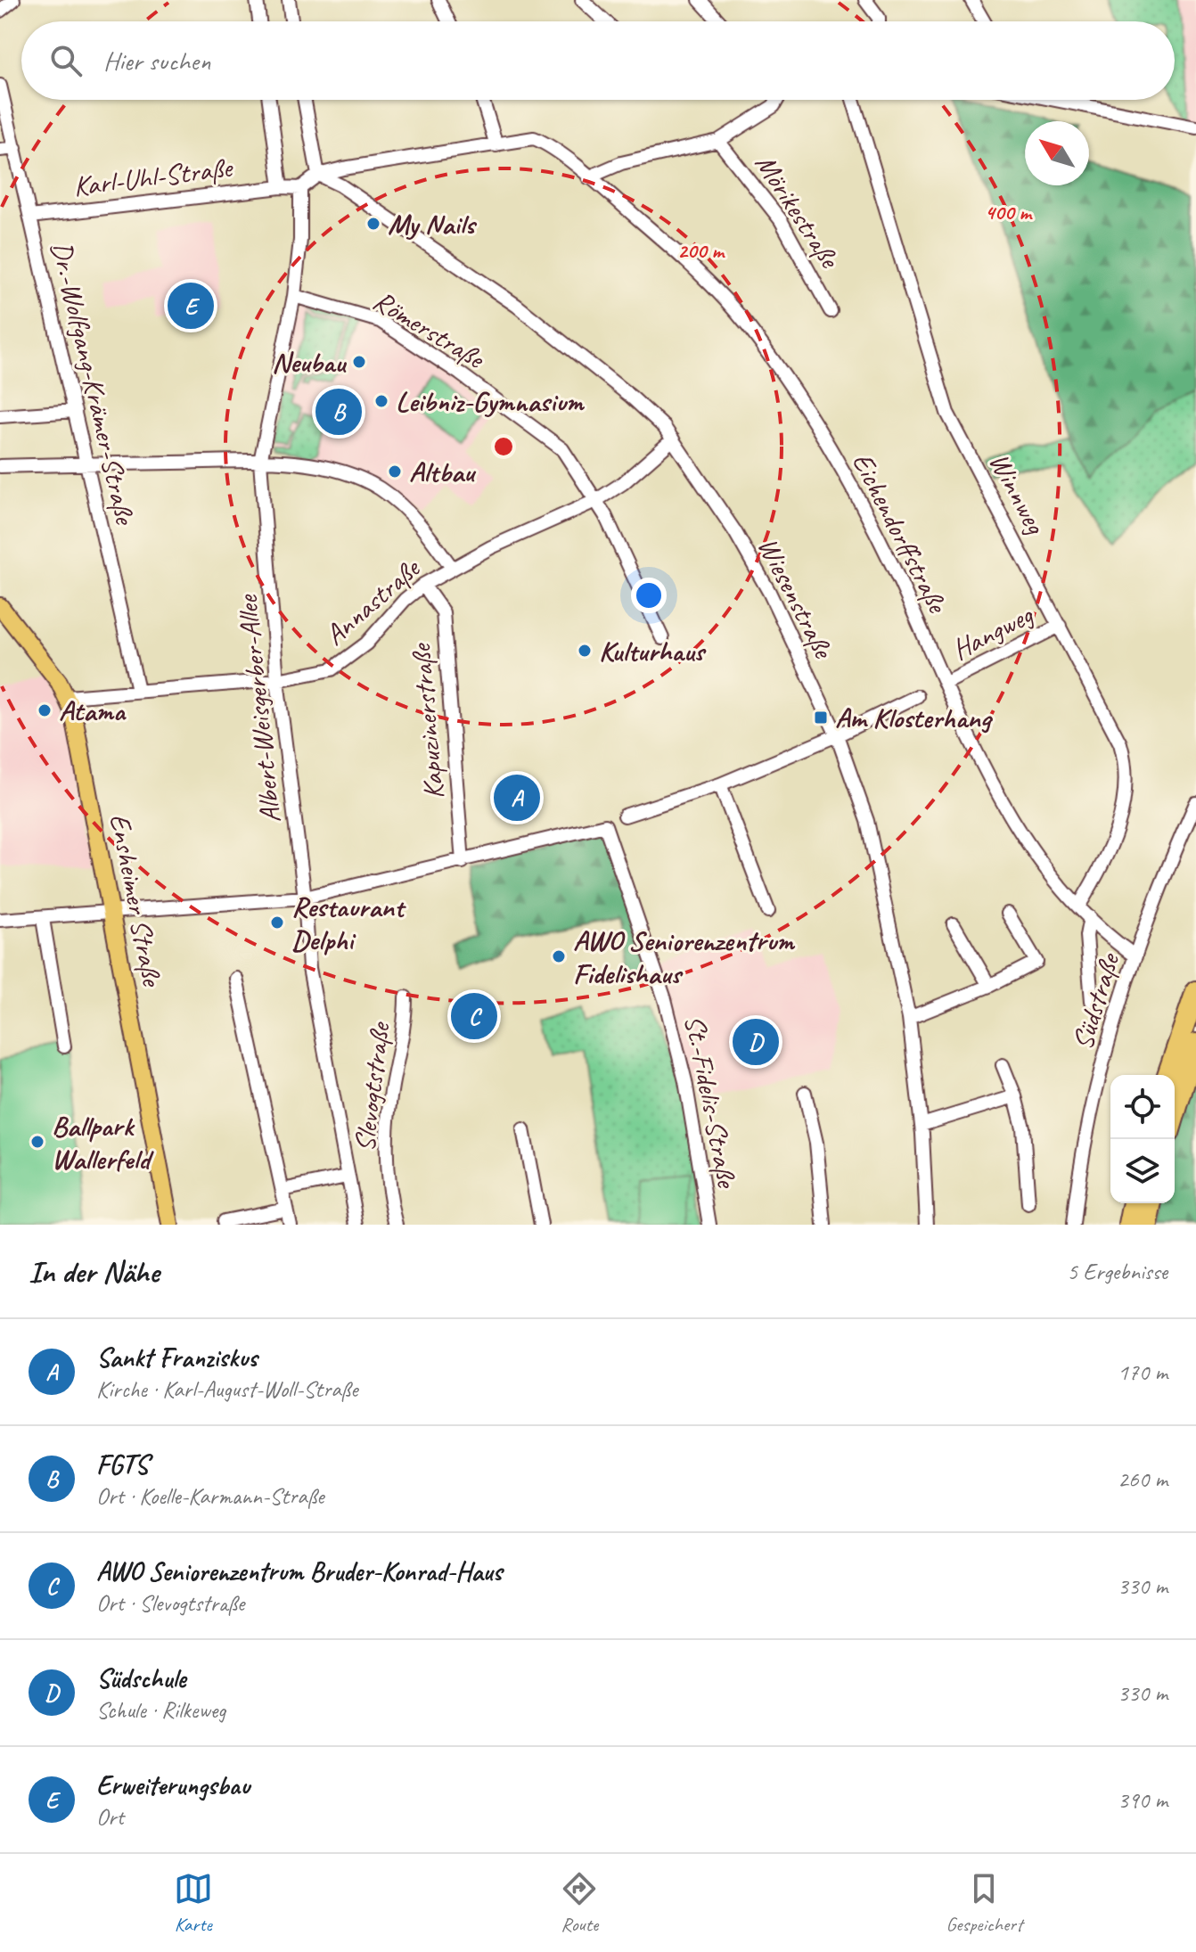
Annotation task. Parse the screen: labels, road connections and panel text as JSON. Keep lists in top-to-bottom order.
{
  "streets": {
    "main road": ["Ensheimer Straße"],
    "street": [
      "Karl-Uhl-Straße",
      "Mörikestraße",
      "Römerstraße",
      "Dr.-Wolfgang-Krämer-Straße",
      "Winnweg",
      "Eichendorffstraße",
      "Wiesenstraße",
      "Annastraße",
      "Hangweg",
      "Albert-Weisgerber-Allee",
      "Kapuzinerstraße",
      "Südstraße",
      "Slevogtstraße",
      "St.-Fidelis-Straße"
    ]
  },
  "crossings": [
    ["Karl-Uhl-Straße", "Dr.-Wolfgang-Krämer-Straße"],
    ["Karl-Uhl-Straße", "Albert-Weisgerber-Allee"],
    ["Römerstraße", "Annastraße"],
    ["Römerstraße", "Albert-Weisgerber-Allee"],
    ["Dr.-Wolfgang-Krämer-Straße", "Annastraße"],
    ["Winnweg", "Eichendorffstraße"],
    ["Winnweg", "Hangweg"],
    ["Eichendorffstraße", "Wiesenstraße"],
    ["Eichendorffstraße", "Hangweg"],
    ["Eichendorffstraße", "Südstraße"],
    ["Wiesenstraße", "Annastraße"],
    ["Annastraße", "Albert-Weisgerber-Allee"],
    ["Annastraße", "Kapuzinerstraße"],
    ["Annastraße", "Ensheimer Straße"],
    ["Kapuzinerstraße", "St.-Fidelis-Straße"]
  ],
  "places": {
    "other": [
      "My Nails",
      "Neubau",
      "Leibniz-Gymnasium",
      "Altbau",
      "Kulturhaus",
      "Atama",
      "Restaurant Delphi",
      "AWO Seniorenzentrum Fidelishaus",
      "Ballpark Wallerfeld"
    ],
    "transit": ["Am Klosterhang"]
  },
  "north": "top left",
  "page": {
    "search": "Hier suchen",
    "pins": [
      "E",
      "B",
      "A",
      "C",
      "D"
    ],
    "heading": ["In der Nähe", "5 Ergebnisse"],
    "list": [
      {
        "mark": "A",
        "name": "Sankt Franziskus",
        "note": "Kirche · Karl-August-Woll-Straße",
        "value": "170 m"
      },
      {
        "mark": "B",
        "name": "FGTS",
        "note": "Ort · Koelle-Karmann-Straße",
        "value": "260 m"
      },
      {
        "mark": "C",
        "name": "AWO Seniorenzentrum Bruder-Konrad-Haus",
        "note": "Ort · Slevogtstraße",
        "value": "330 m"
      },
      {
        "mark": "D",
        "name": "Südschule",
        "note": "Schule · Rilkeweg",
        "value": "330 m"
      },
      {
        "mark": "E",
        "name": "Erweiterungsbau",
        "note": "Ort",
        "value": "390 m"
      }
    ],
    "nav": ["Karte", "Route", "Gespeichert"]
  },
  "rings": ["400 m", "200 m"]
}
